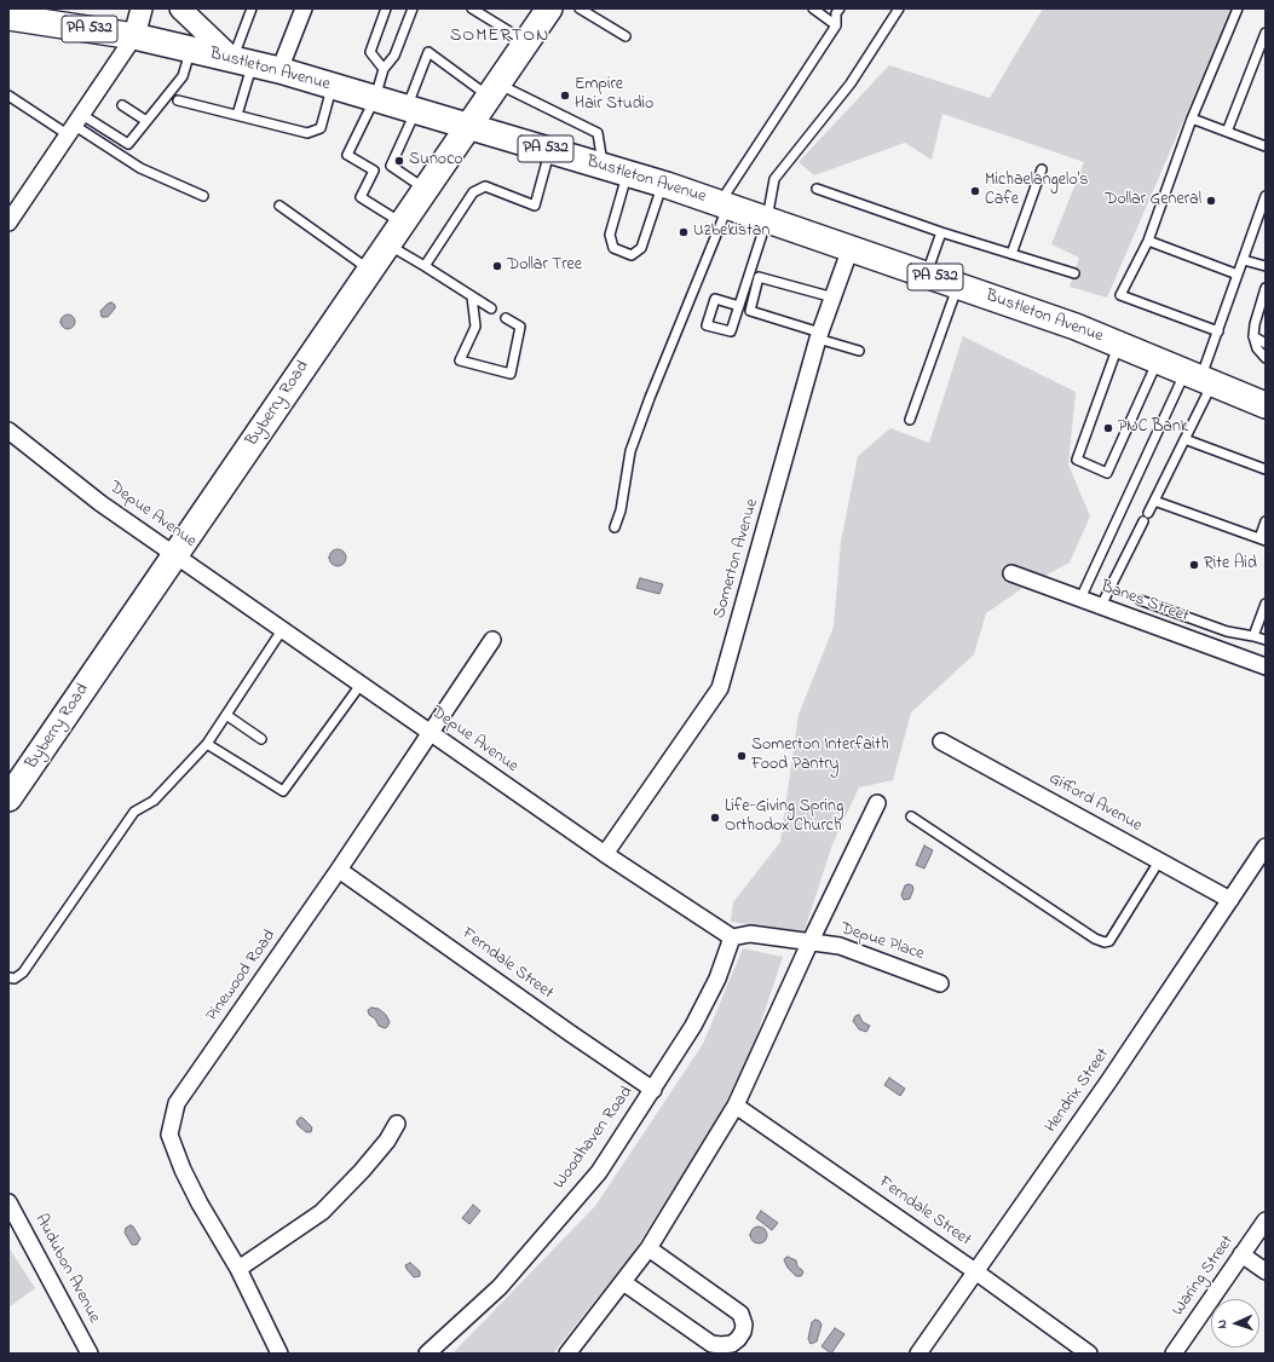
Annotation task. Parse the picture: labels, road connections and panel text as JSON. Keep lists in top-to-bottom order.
{
  "streets": {
    "main road": ["PA 532", "Bustleton Avenue", "Byberry Road"],
    "street": [
      "Depue Avenue",
      "Somerton Avenue",
      "Banes Street",
      "Gifford Avenue",
      "Depue Place",
      "Ferndale Street",
      "Pinewood Road",
      "Hendrix Street",
      "Woodhaven Road",
      "Audubon Avenue",
      "Waring Street"
    ]
  },
  "crossings": [
    ["Bustleton Avenue", "Byberry Road"],
    ["Bustleton Avenue", "Somerton Avenue"],
    ["Byberry Road", "Depue Avenue"],
    ["Depue Avenue", "Somerton Avenue"],
    ["Depue Avenue", "Pinewood Road"],
    ["Depue Avenue", "Woodhaven Road"],
    ["Gifford Avenue", "Hendrix Street"],
    ["Ferndale Street", "Pinewood Road"],
    ["Ferndale Street", "Hendrix Street"],
    ["Ferndale Street", "Woodhaven Road"]
  ],
  "districts": ["SOMERTON"],
  "places": [
    "Empire Hair Studio",
    "Sunoco",
    "Michaelangelo's Cafe",
    "Dollar General",
    "Uzbekistan",
    "Dollar Tree",
    "PNC Bank",
    "Rite Aid",
    "Somerton Interfaith Food Pantry",
    "Life-Giving Spring Orthodox Church"
  ],
  "north": "left"
}
